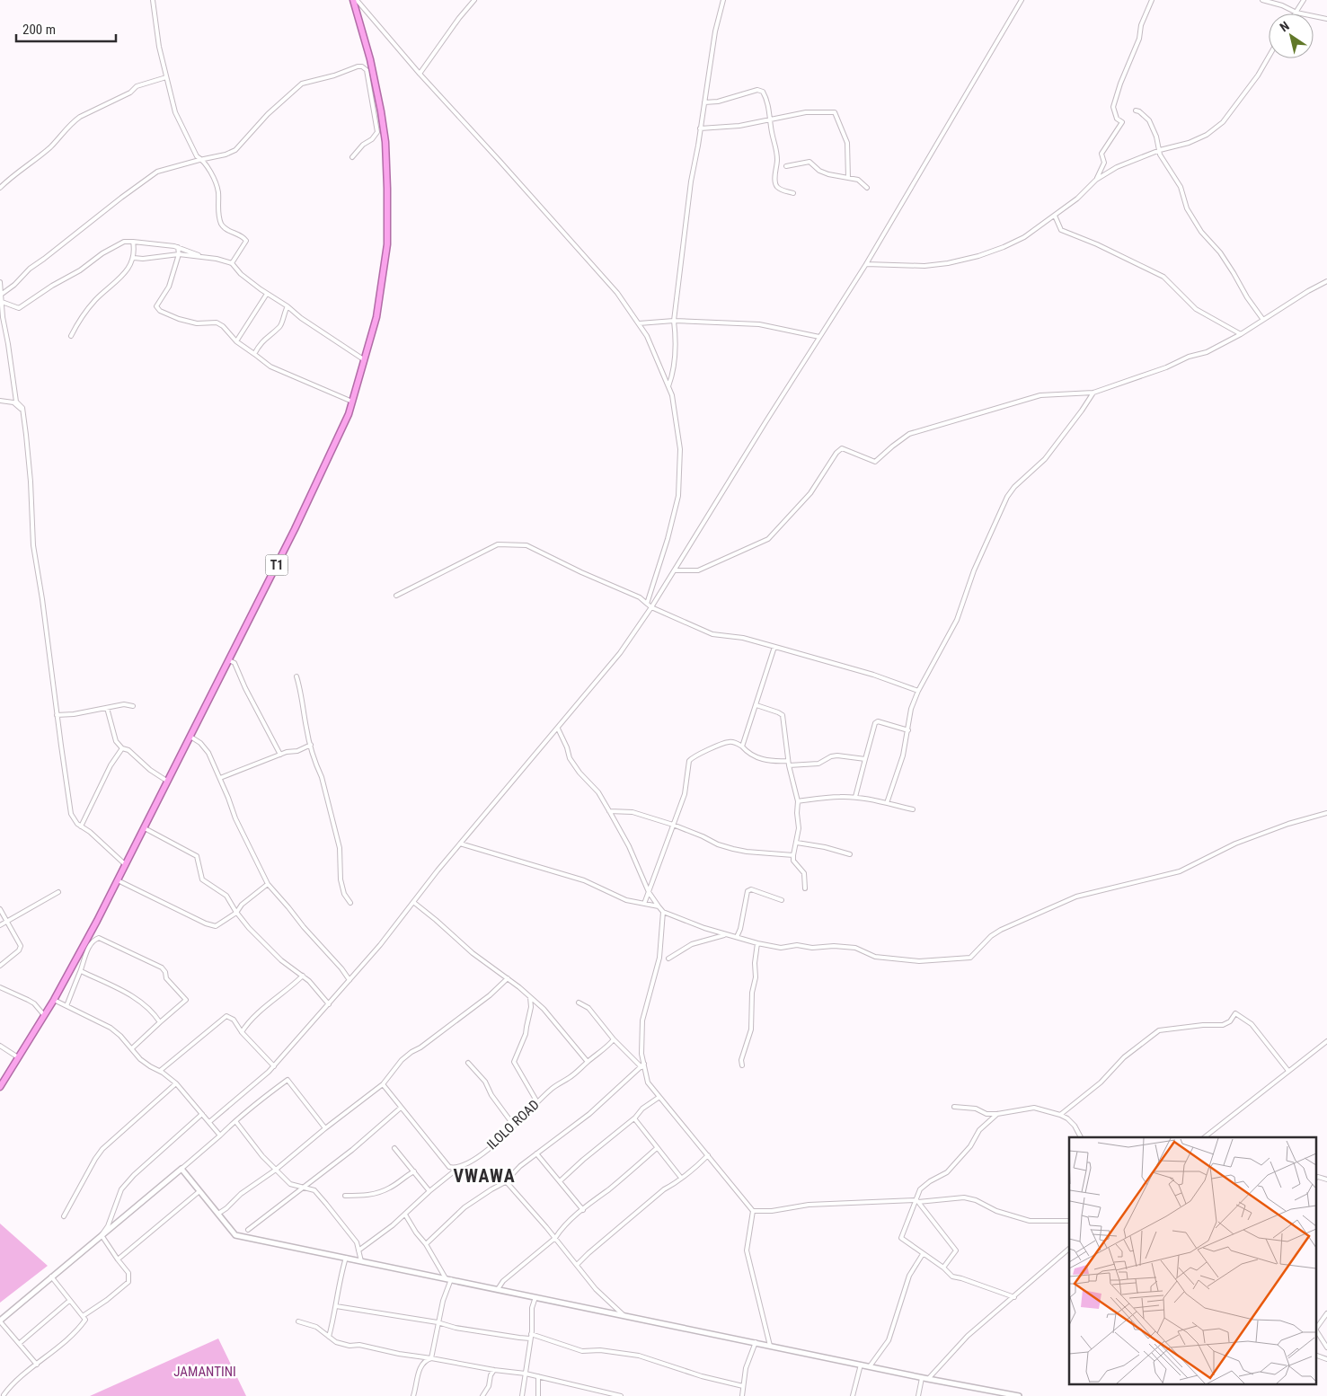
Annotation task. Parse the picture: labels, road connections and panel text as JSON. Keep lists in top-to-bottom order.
{
  "streets": {
    "highway": ["T1"],
    "street": ["ILOLO ROAD"]
  },
  "districts": ["VWAWA"],
  "parks": ["JAMANTINI"],
  "scale_bar": "200 m",
  "north": "top left"
}
